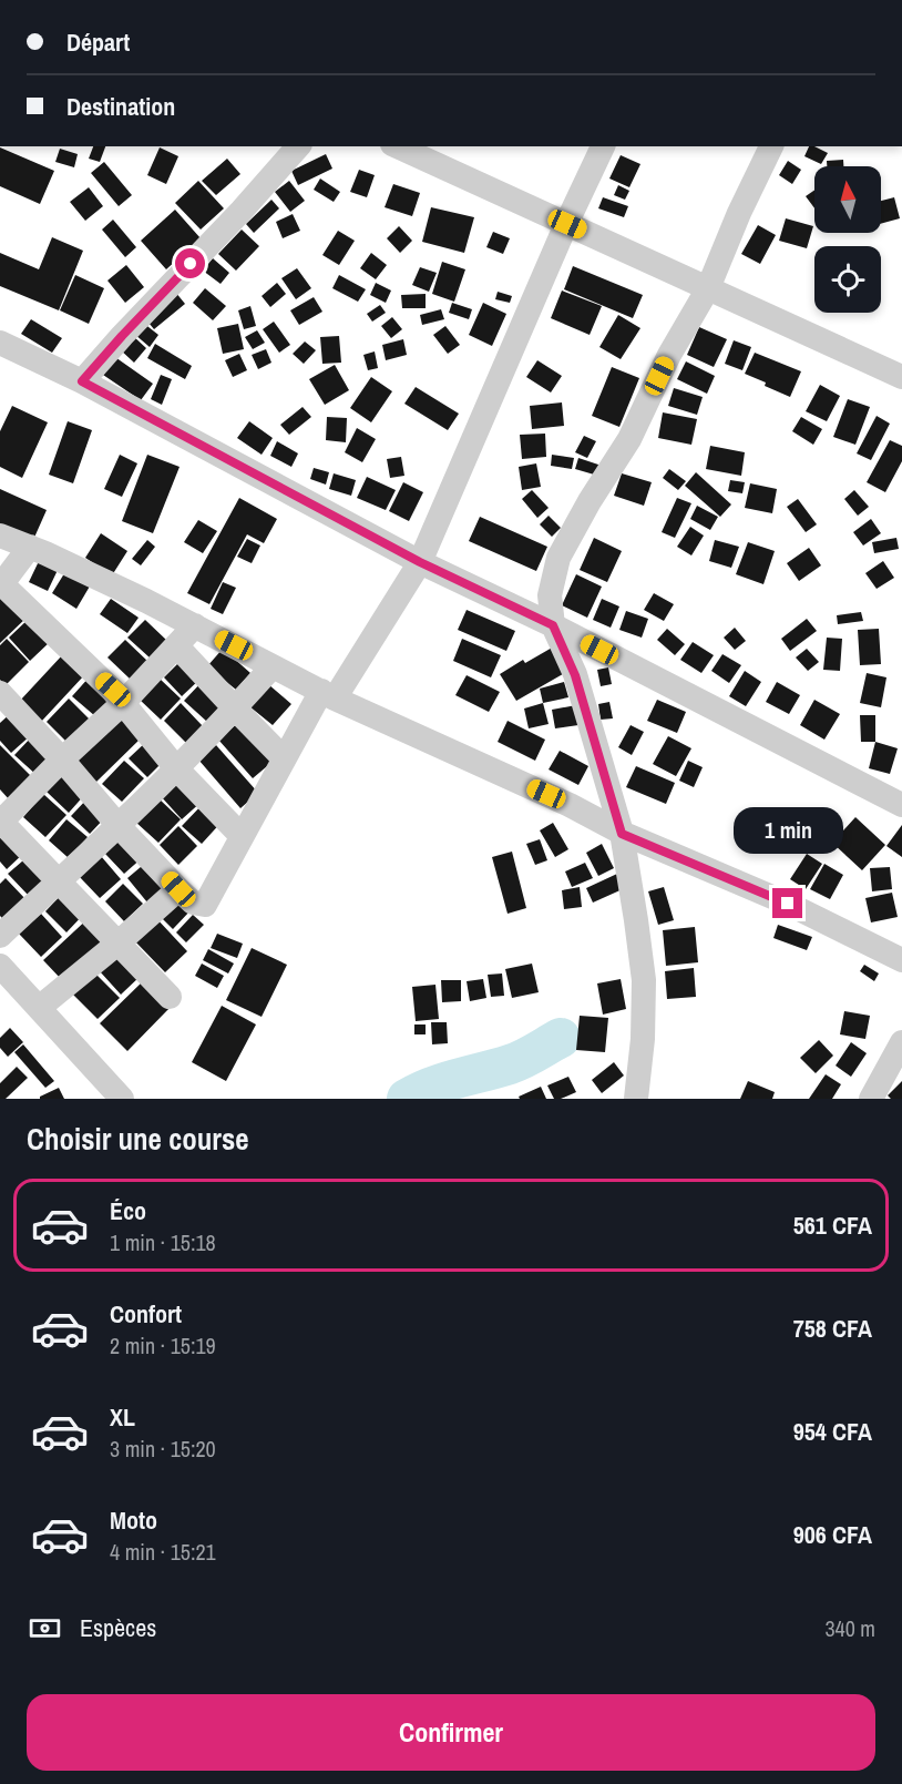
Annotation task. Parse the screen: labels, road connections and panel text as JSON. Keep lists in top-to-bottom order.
{
  "north": "top",
  "page": {
    "banner": ["Départ", "Destination"],
    "bubble": "1 min",
    "heading": "Choisir une course",
    "list": [
      {
        "name": "Éco",
        "note": "1 min · 15:18",
        "value": "561 CFA"
      },
      {
        "name": "Confort",
        "note": "2 min · 15:19",
        "value": "758 CFA"
      },
      {
        "name": "XL",
        "note": "3 min · 15:20",
        "value": "954 CFA"
      },
      {
        "name": "Moto",
        "note": "4 min · 15:21",
        "value": "906 CFA"
      }
    ],
    "pay": ["Espèces", "340 m"],
    "buttons": "Confirmer"
  }
}
